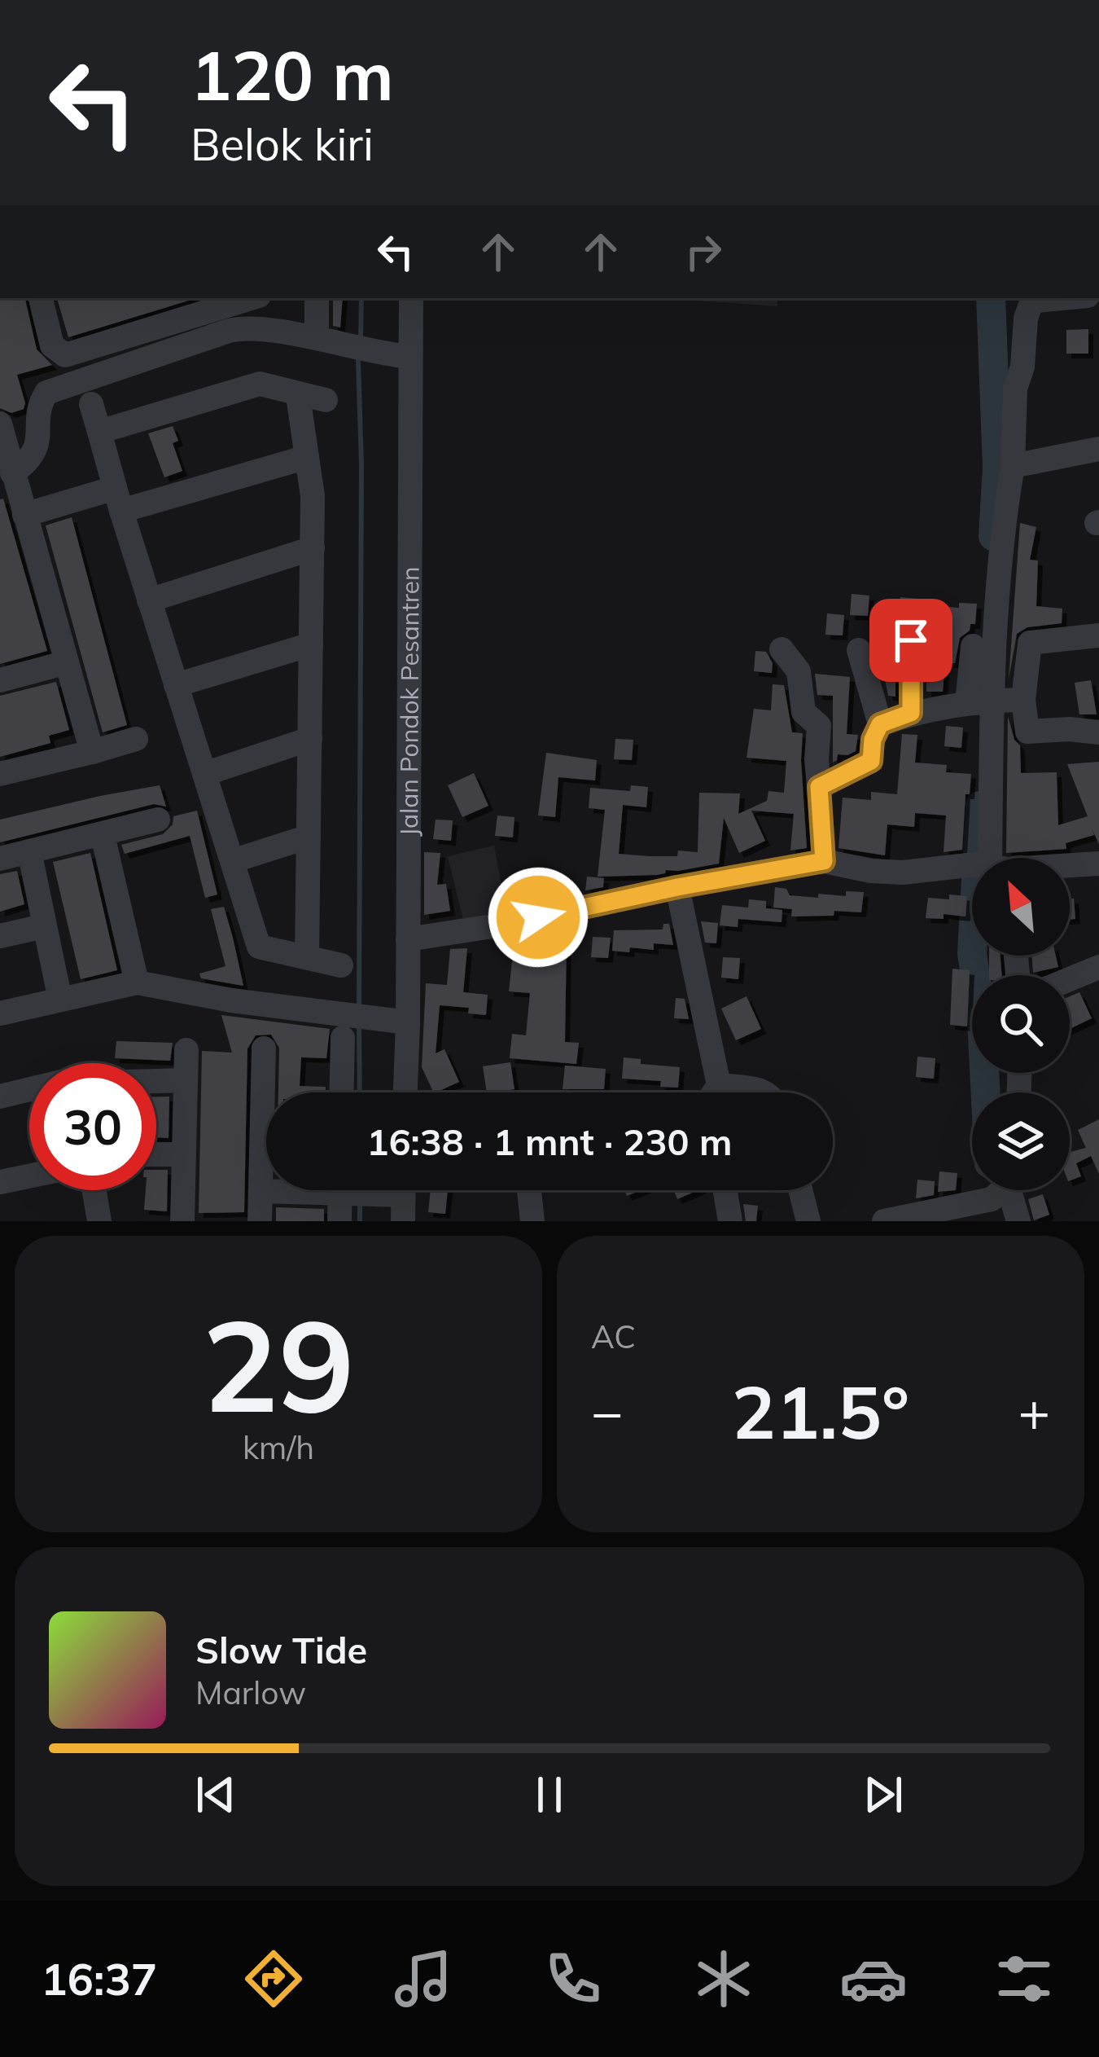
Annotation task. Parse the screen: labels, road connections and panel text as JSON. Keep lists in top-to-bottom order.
{
  "streets": {
    "street": ["Jalan Pondok Pesantren"]
  },
  "north": "top left",
  "page": {
    "turn": ["120 m", "Belok kiri"],
    "limit": "30",
    "trip": "16:38 · 1 mnt · 230 m",
    "tile": [
      ["29", "km/h"],
      "AC"
    ],
    "heat": ["−", "21.5°", "+"],
    "song": ["Slow Tide", "Marlow"],
    "tabs": "16:37"
  }
}
